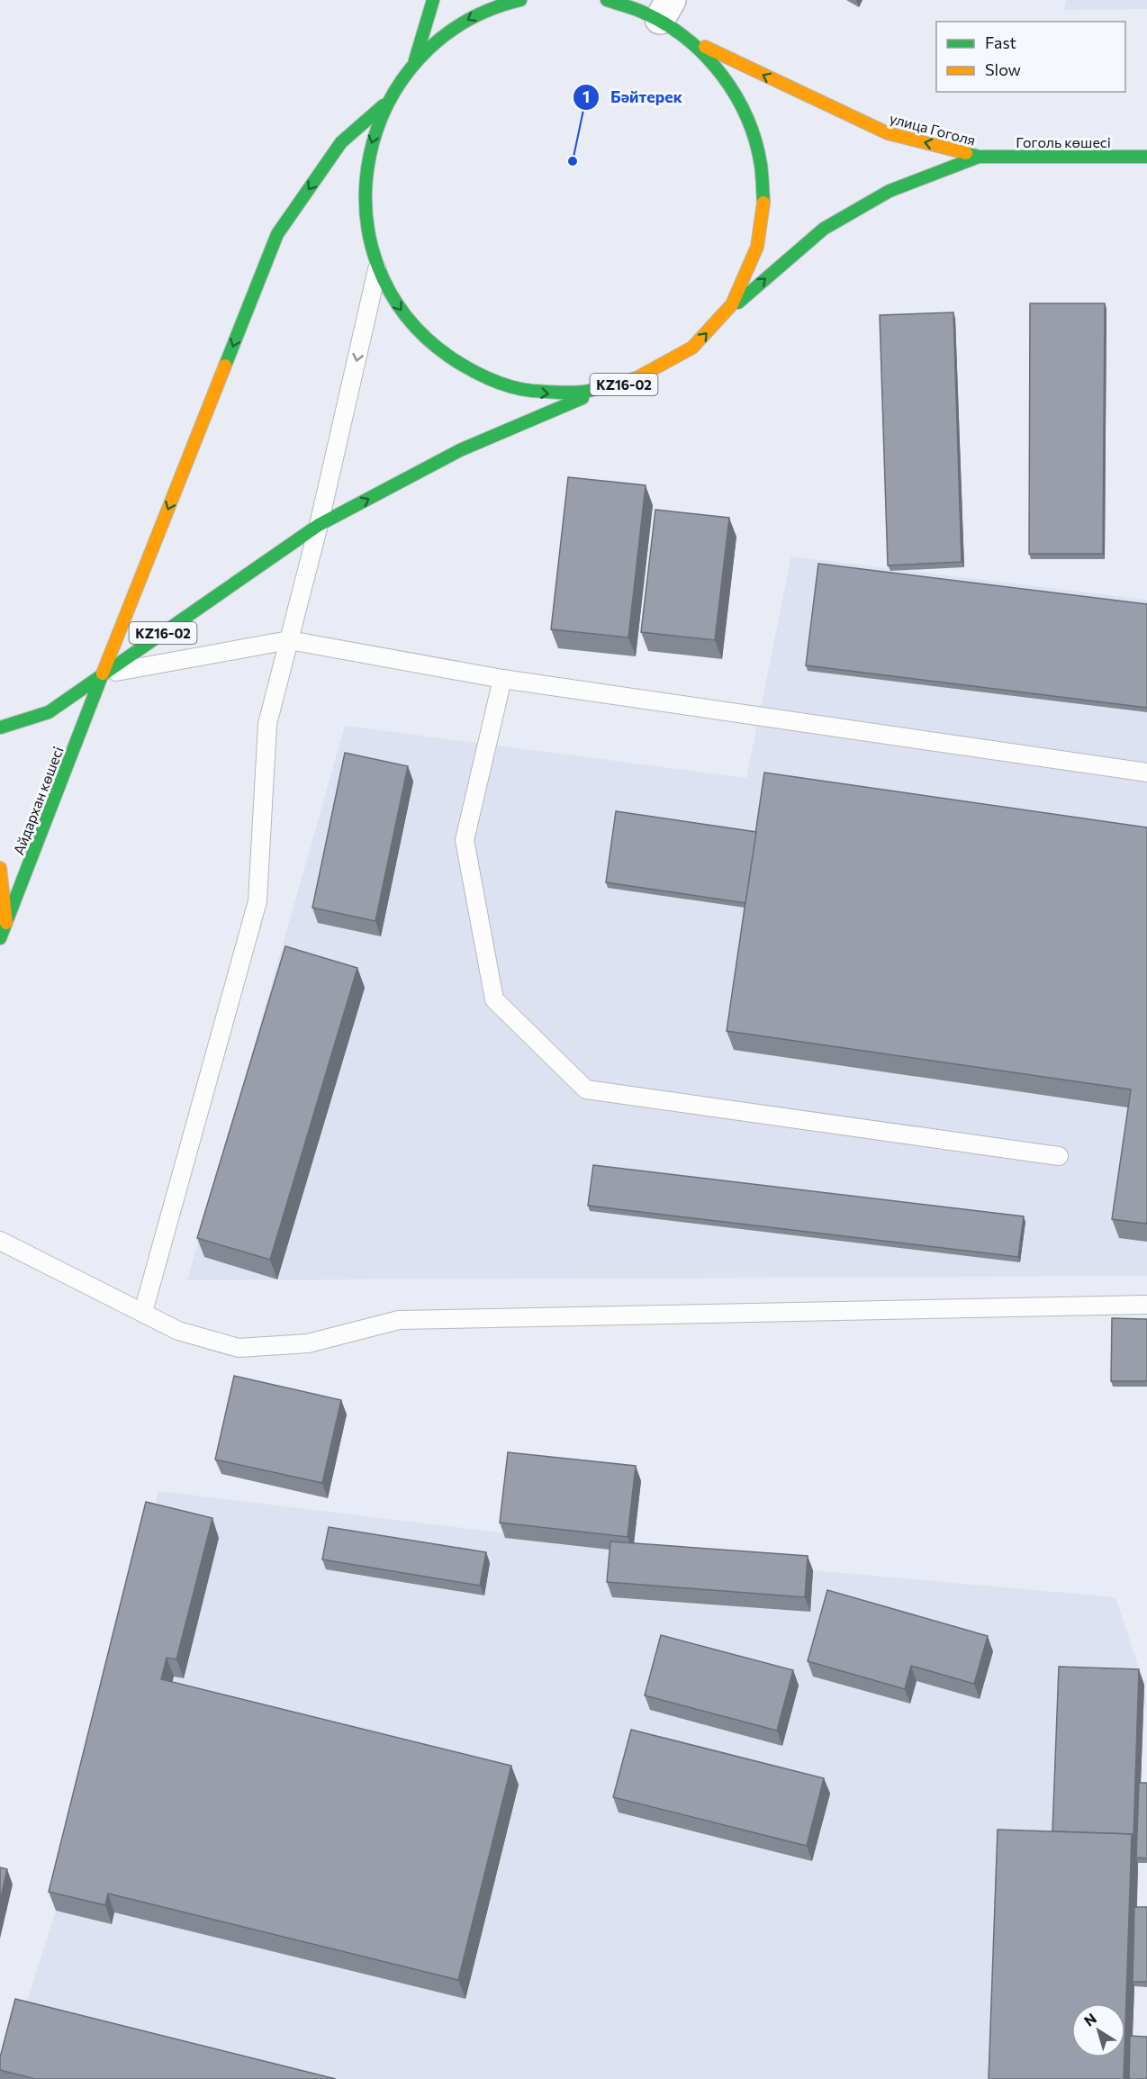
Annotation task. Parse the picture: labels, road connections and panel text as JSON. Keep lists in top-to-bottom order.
{
  "streets": {
    "main road": [
      "улица Гоголя",
      "Гоголь көшесі",
      "KZ16-02",
      "Айдархан көшесі"
    ]
  },
  "crossings": [
    ["улица Гоголя", "Гоголь көшесі"],
    ["улица Гоголя", "KZ16-02"],
    ["KZ16-02", "Айдархан көшесі"]
  ],
  "places": ["Бәйтерек"],
  "legend": ["Fast", "Slow"],
  "north": "top left"
}
